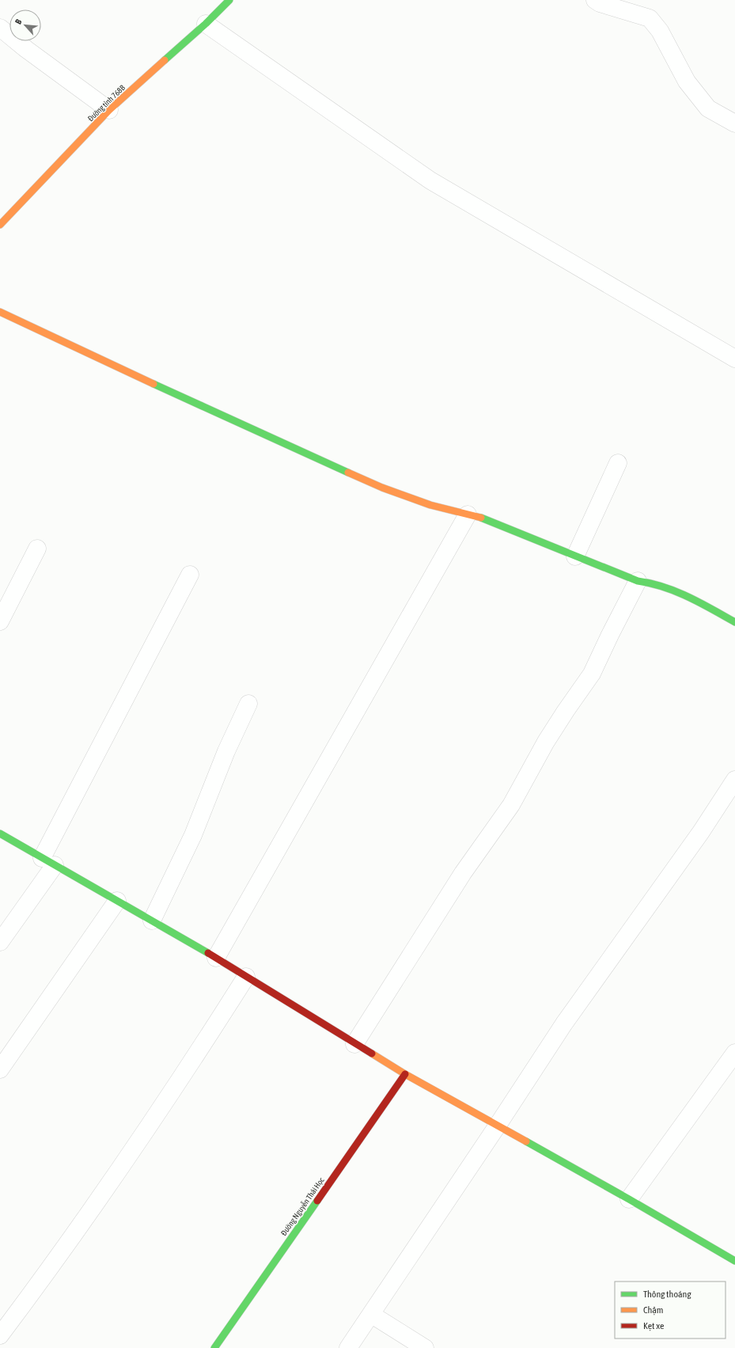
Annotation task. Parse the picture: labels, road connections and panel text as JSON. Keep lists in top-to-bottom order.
{
  "streets": {
    "street": ["Đường tỉnh 768B", "Đường Nguyễn Thái Học"]
  },
  "legend": ["Thông thoáng", "Chậm", "Kẹt xe"],
  "north": "top left"
}
